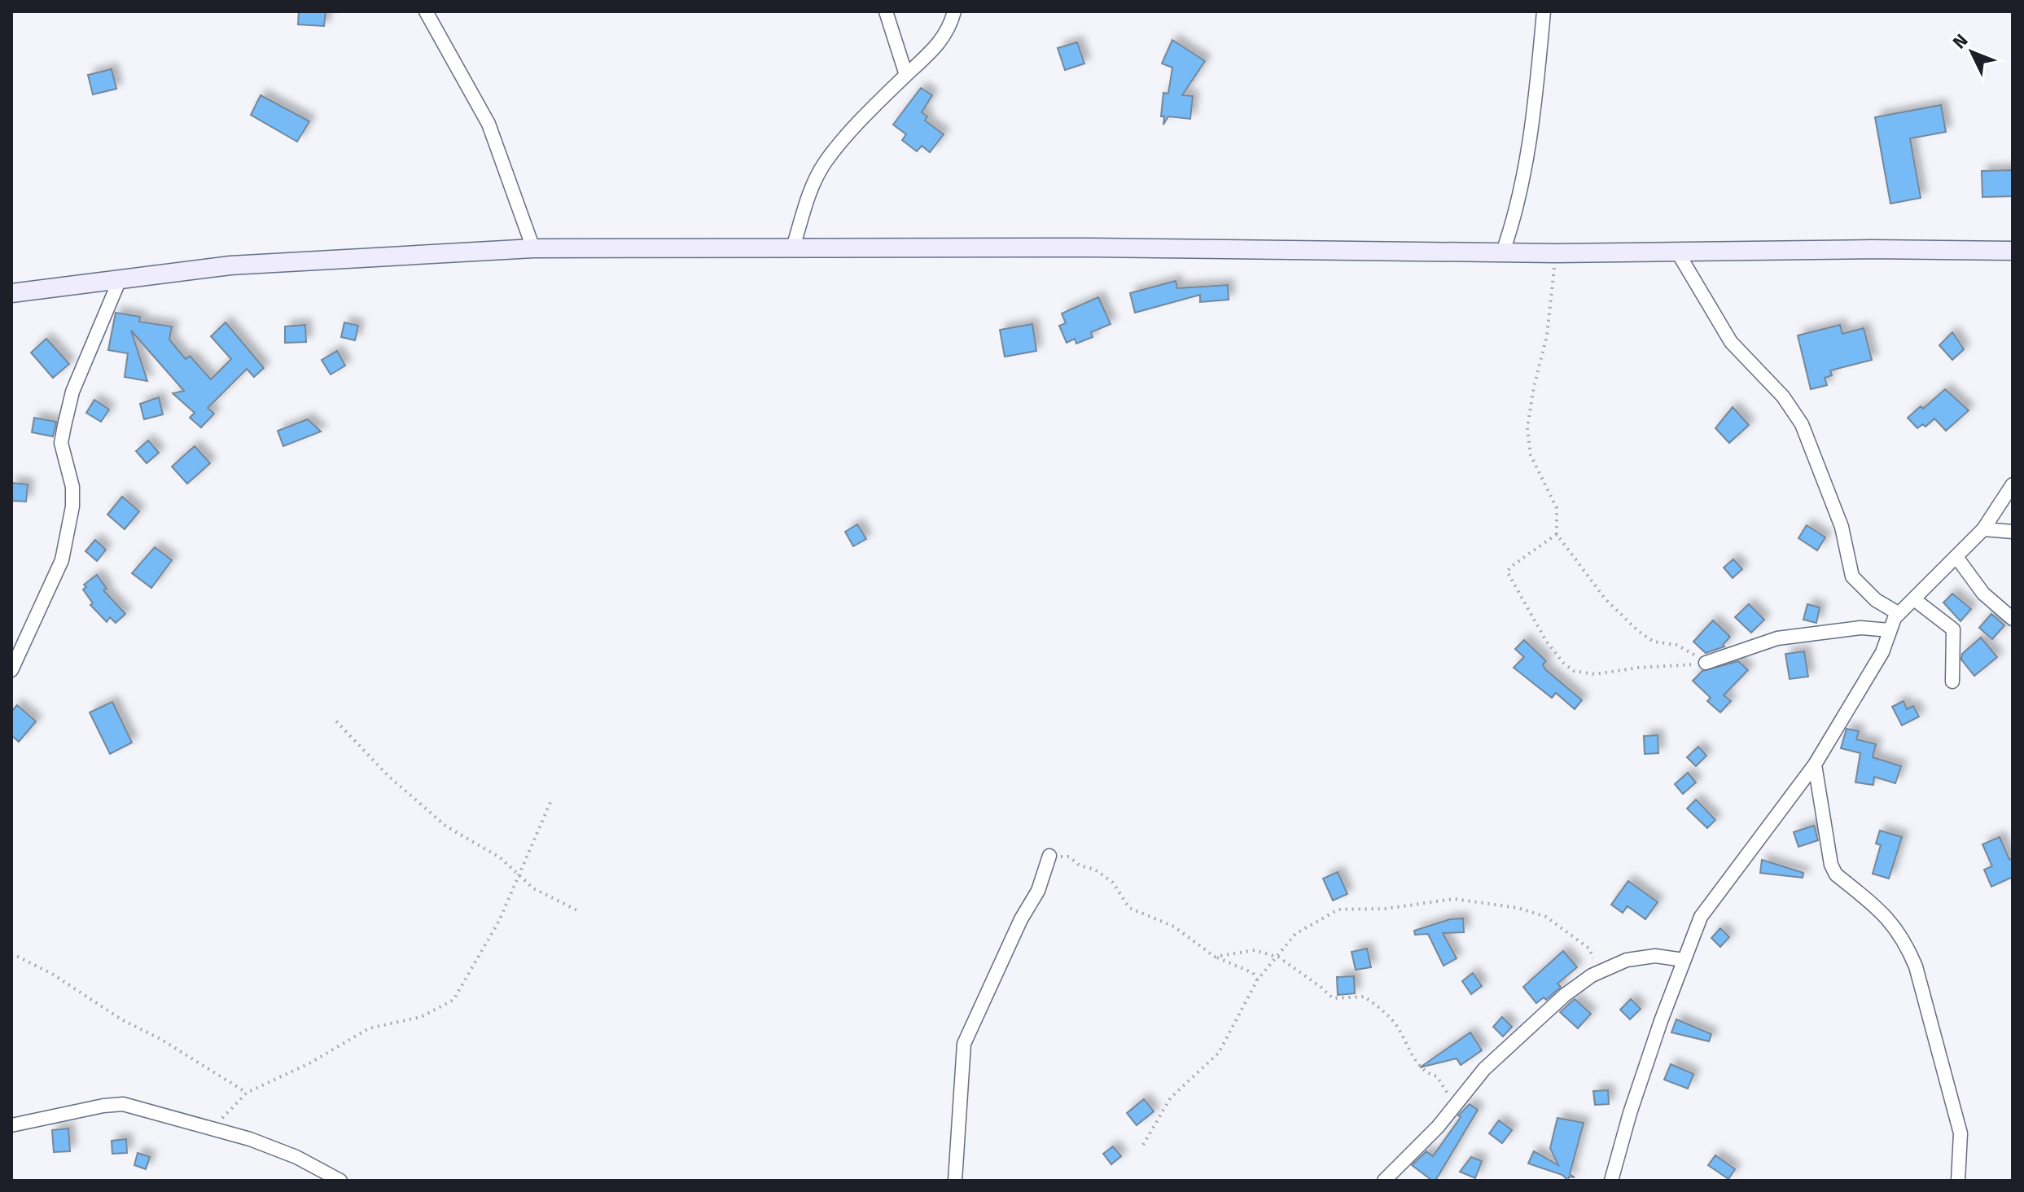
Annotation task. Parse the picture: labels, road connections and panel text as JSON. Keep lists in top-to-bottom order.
{
  "north": "top left"
}
